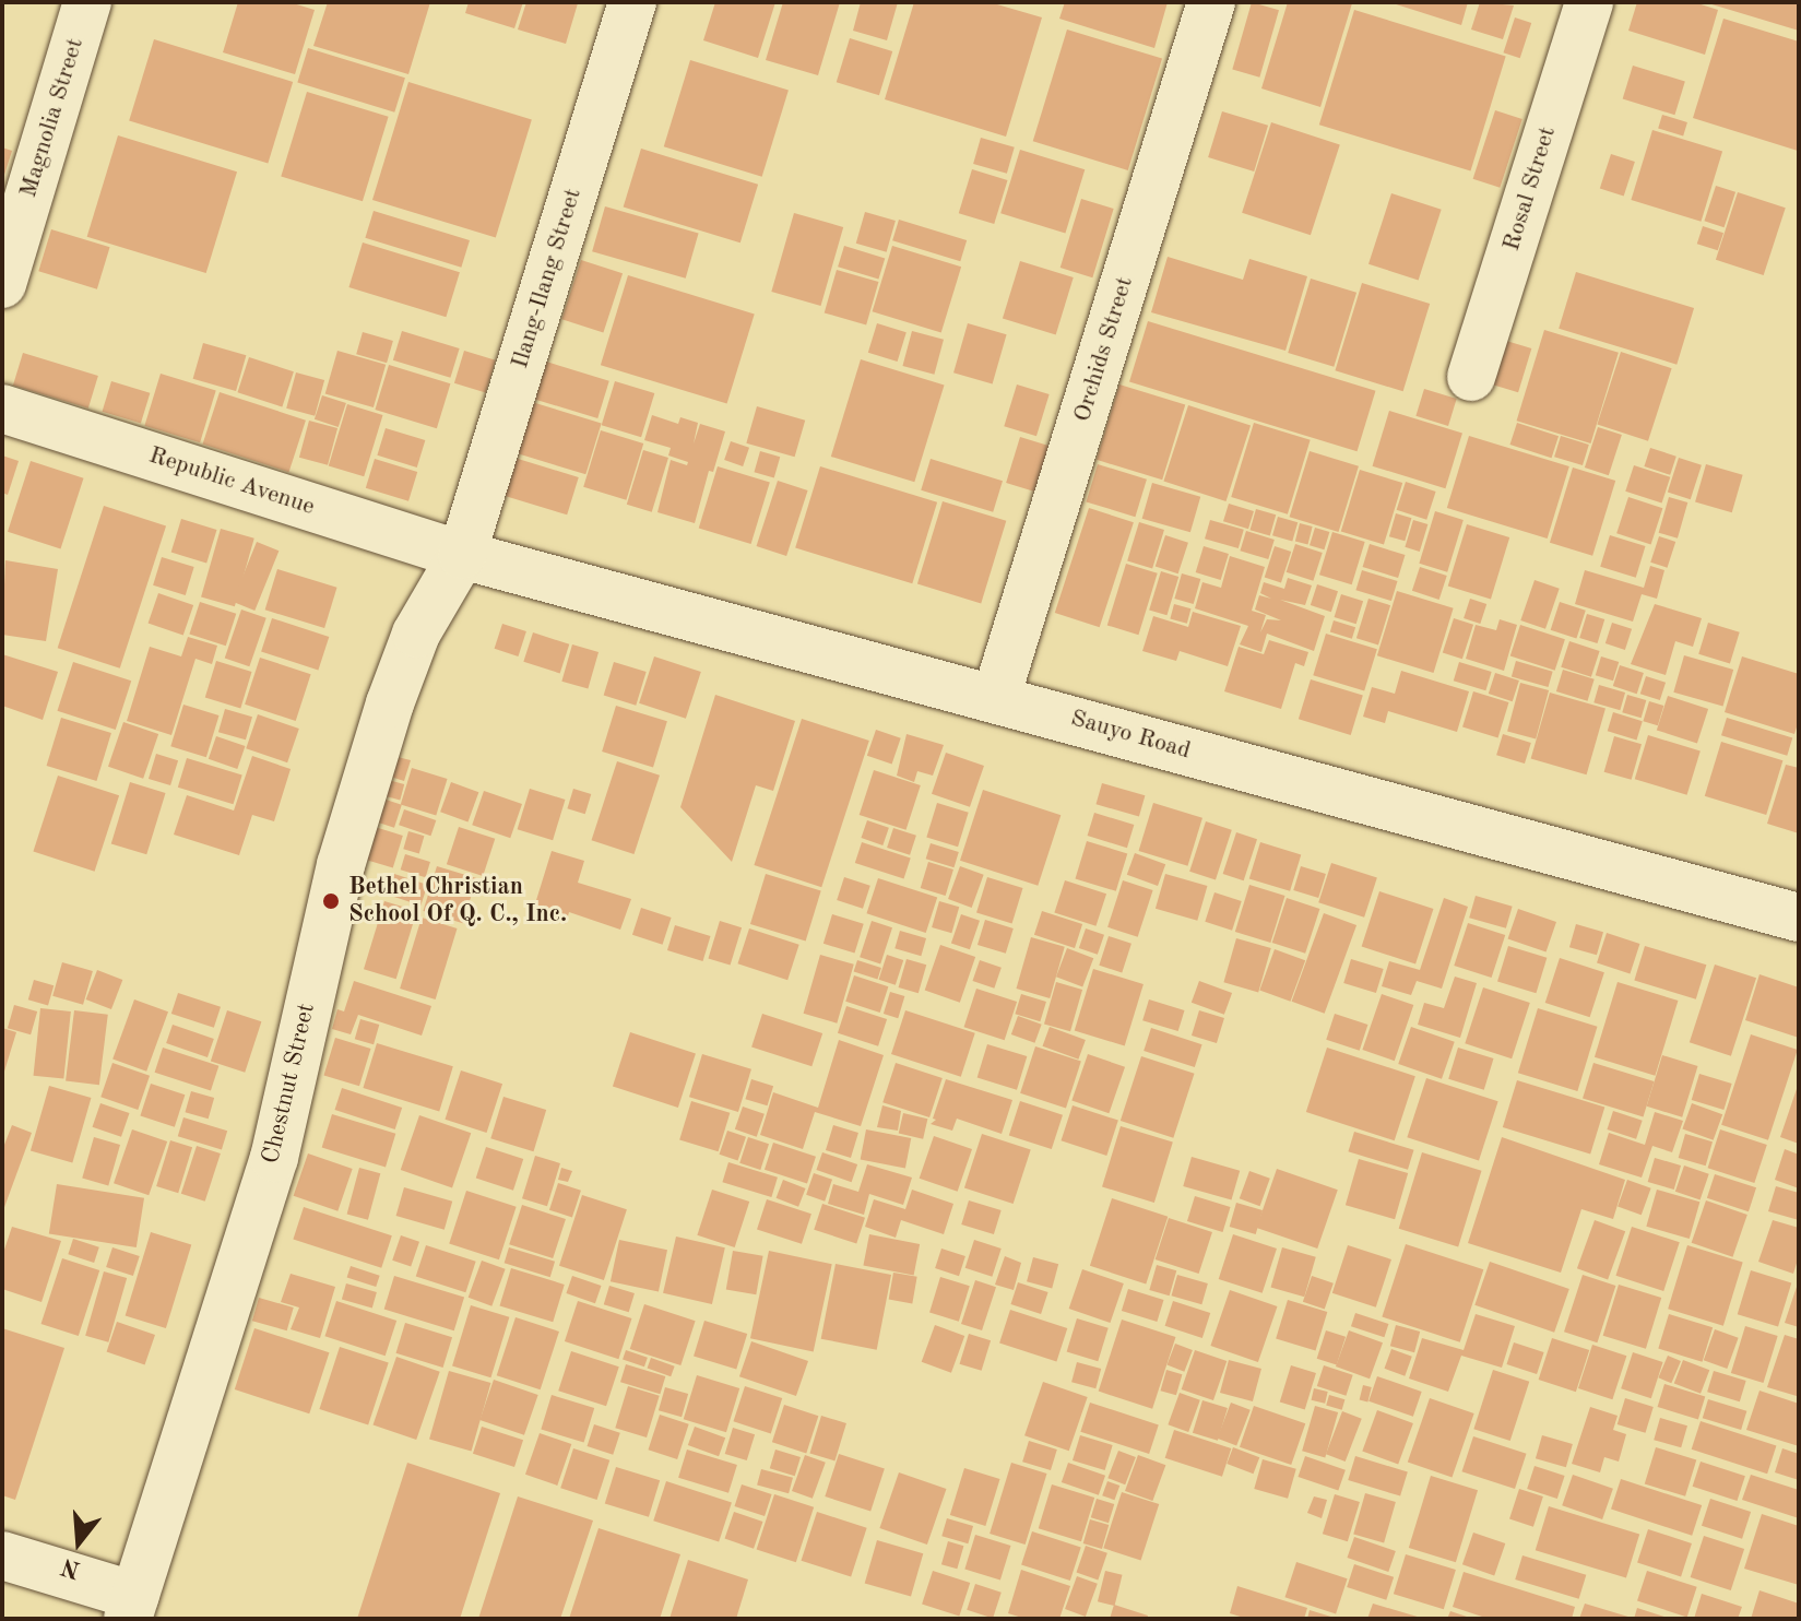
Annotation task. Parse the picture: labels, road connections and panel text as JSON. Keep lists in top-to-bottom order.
{
  "streets": {
    "street": [
      "Magnolia Street",
      "Rosal Street",
      "Ilang-Ilang Street",
      "Orchids Street",
      "Republic Avenue",
      "Sauyo Road",
      "Chestnut Street"
    ]
  },
  "crossings": [
    ["Ilang-Ilang Street", "Republic Avenue"],
    ["Ilang-Ilang Street", "Sauyo Road"],
    ["Ilang-Ilang Street", "Chestnut Street"],
    ["Orchids Street", "Sauyo Road"],
    ["Republic Avenue", "Sauyo Road"],
    ["Republic Avenue", "Chestnut Street"],
    ["Sauyo Road", "Chestnut Street"]
  ],
  "places": ["Bethel Christian School Of Q. C., Inc."],
  "north": "bottom"
}
